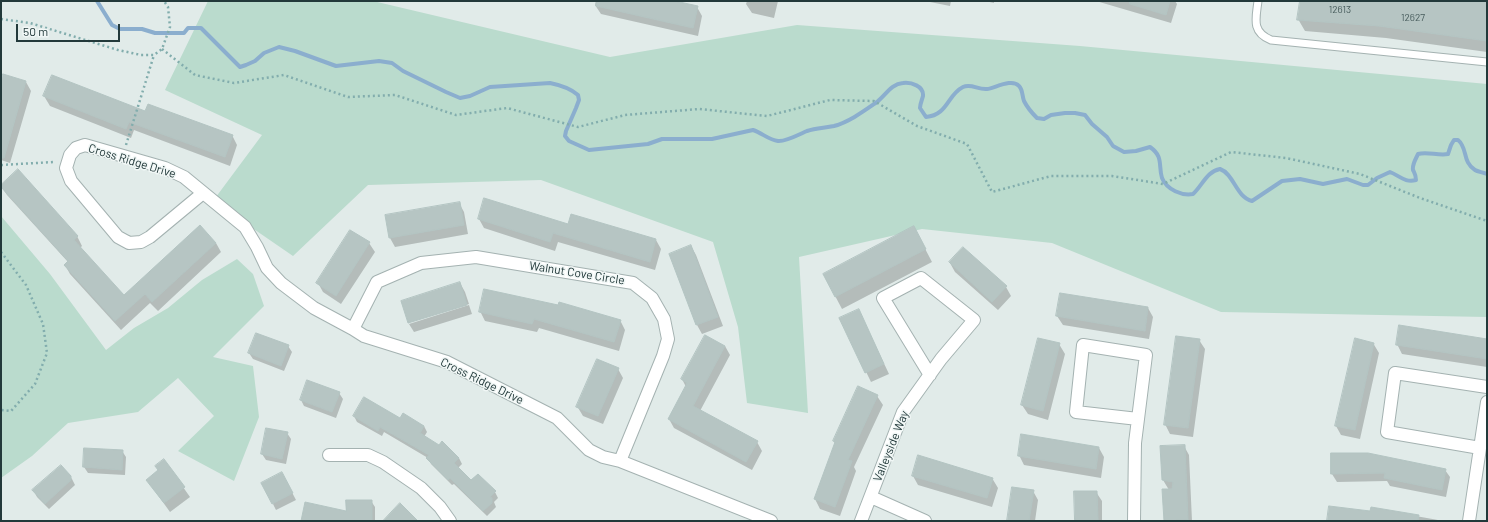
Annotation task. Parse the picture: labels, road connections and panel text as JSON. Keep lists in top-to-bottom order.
{
  "streets": {
    "street": ["Cross Ridge Drive", "Walnut Cove Circle", "Valleyside Way"]
  },
  "crossings": [
    ["Cross Ridge Drive", "Walnut Cove Circle"]
  ],
  "house_numbers": ["12613", "12627"],
  "scale_bar": "50 m"
}
